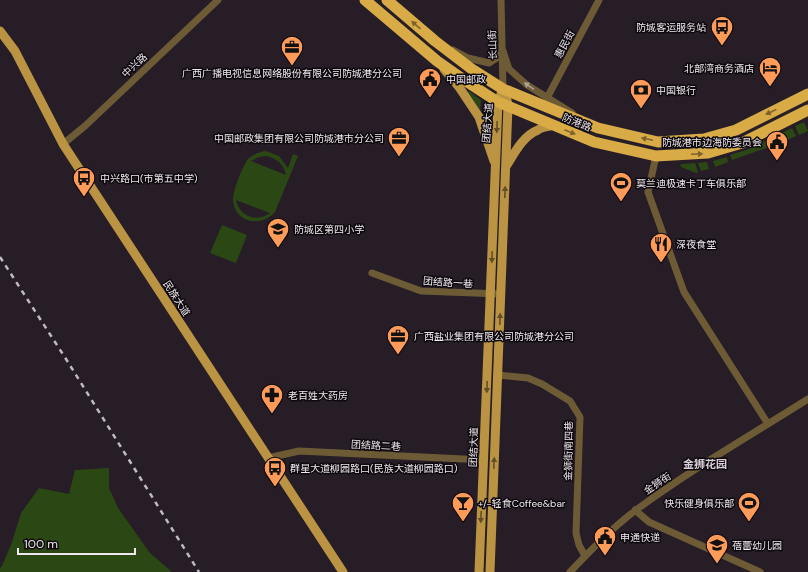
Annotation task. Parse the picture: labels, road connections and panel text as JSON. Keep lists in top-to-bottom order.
{
  "streets": {
    "highway": ["防港路"],
    "main road": ["团结大道", "民族大道"],
    "street": [
      "惠民街",
      "长山街",
      "中兴路",
      "团结路一巷",
      "团结路二巷",
      "金狮街南四巷",
      "金狮街"
    ]
  },
  "crossings": [
    ["长山街", "防港路"],
    ["长山街", "团结大道"],
    ["中兴路", "民族大道"],
    ["防港路", "团结大道"],
    ["团结大道", "团结路一巷"],
    ["团结大道", "团结路二巷"],
    ["团结大道", "金狮街南四巷"],
    ["民族大道", "团结路二巷"],
    ["金狮街南四巷", "金狮街"]
  ],
  "districts": ["金狮花园"],
  "places": {
    "bus stop": ["防城客运服务站", "中兴路口(巿第五中学)", "群星大道柳园路口(民族大道柳园路口)"],
    "office": ["广西广播电视信息网络股份有限公司防城港分公司", "中国邮政集团有限公司防城港市分公司", "广西盐业集团有限公司防城港分公司"],
    "hotel": ["北部湾商务酒店"],
    "public building": ["中国邮政", "防城港市边海防委员会", "申通快递"],
    "bank": ["中国银行"],
    "sports": ["莫兰迪极速卡丁车俱乐部", "快乐健身俱乐部"],
    "school or university": ["防城区第四小学", "蓓蕾幼儿园"],
    "restaurant": ["深夜食堂"],
    "pharmacy": ["老百姓大药房"],
    "bar": ["+/-轻食Coffee&bar"]
  },
  "scale_bar": "100 m"
}
